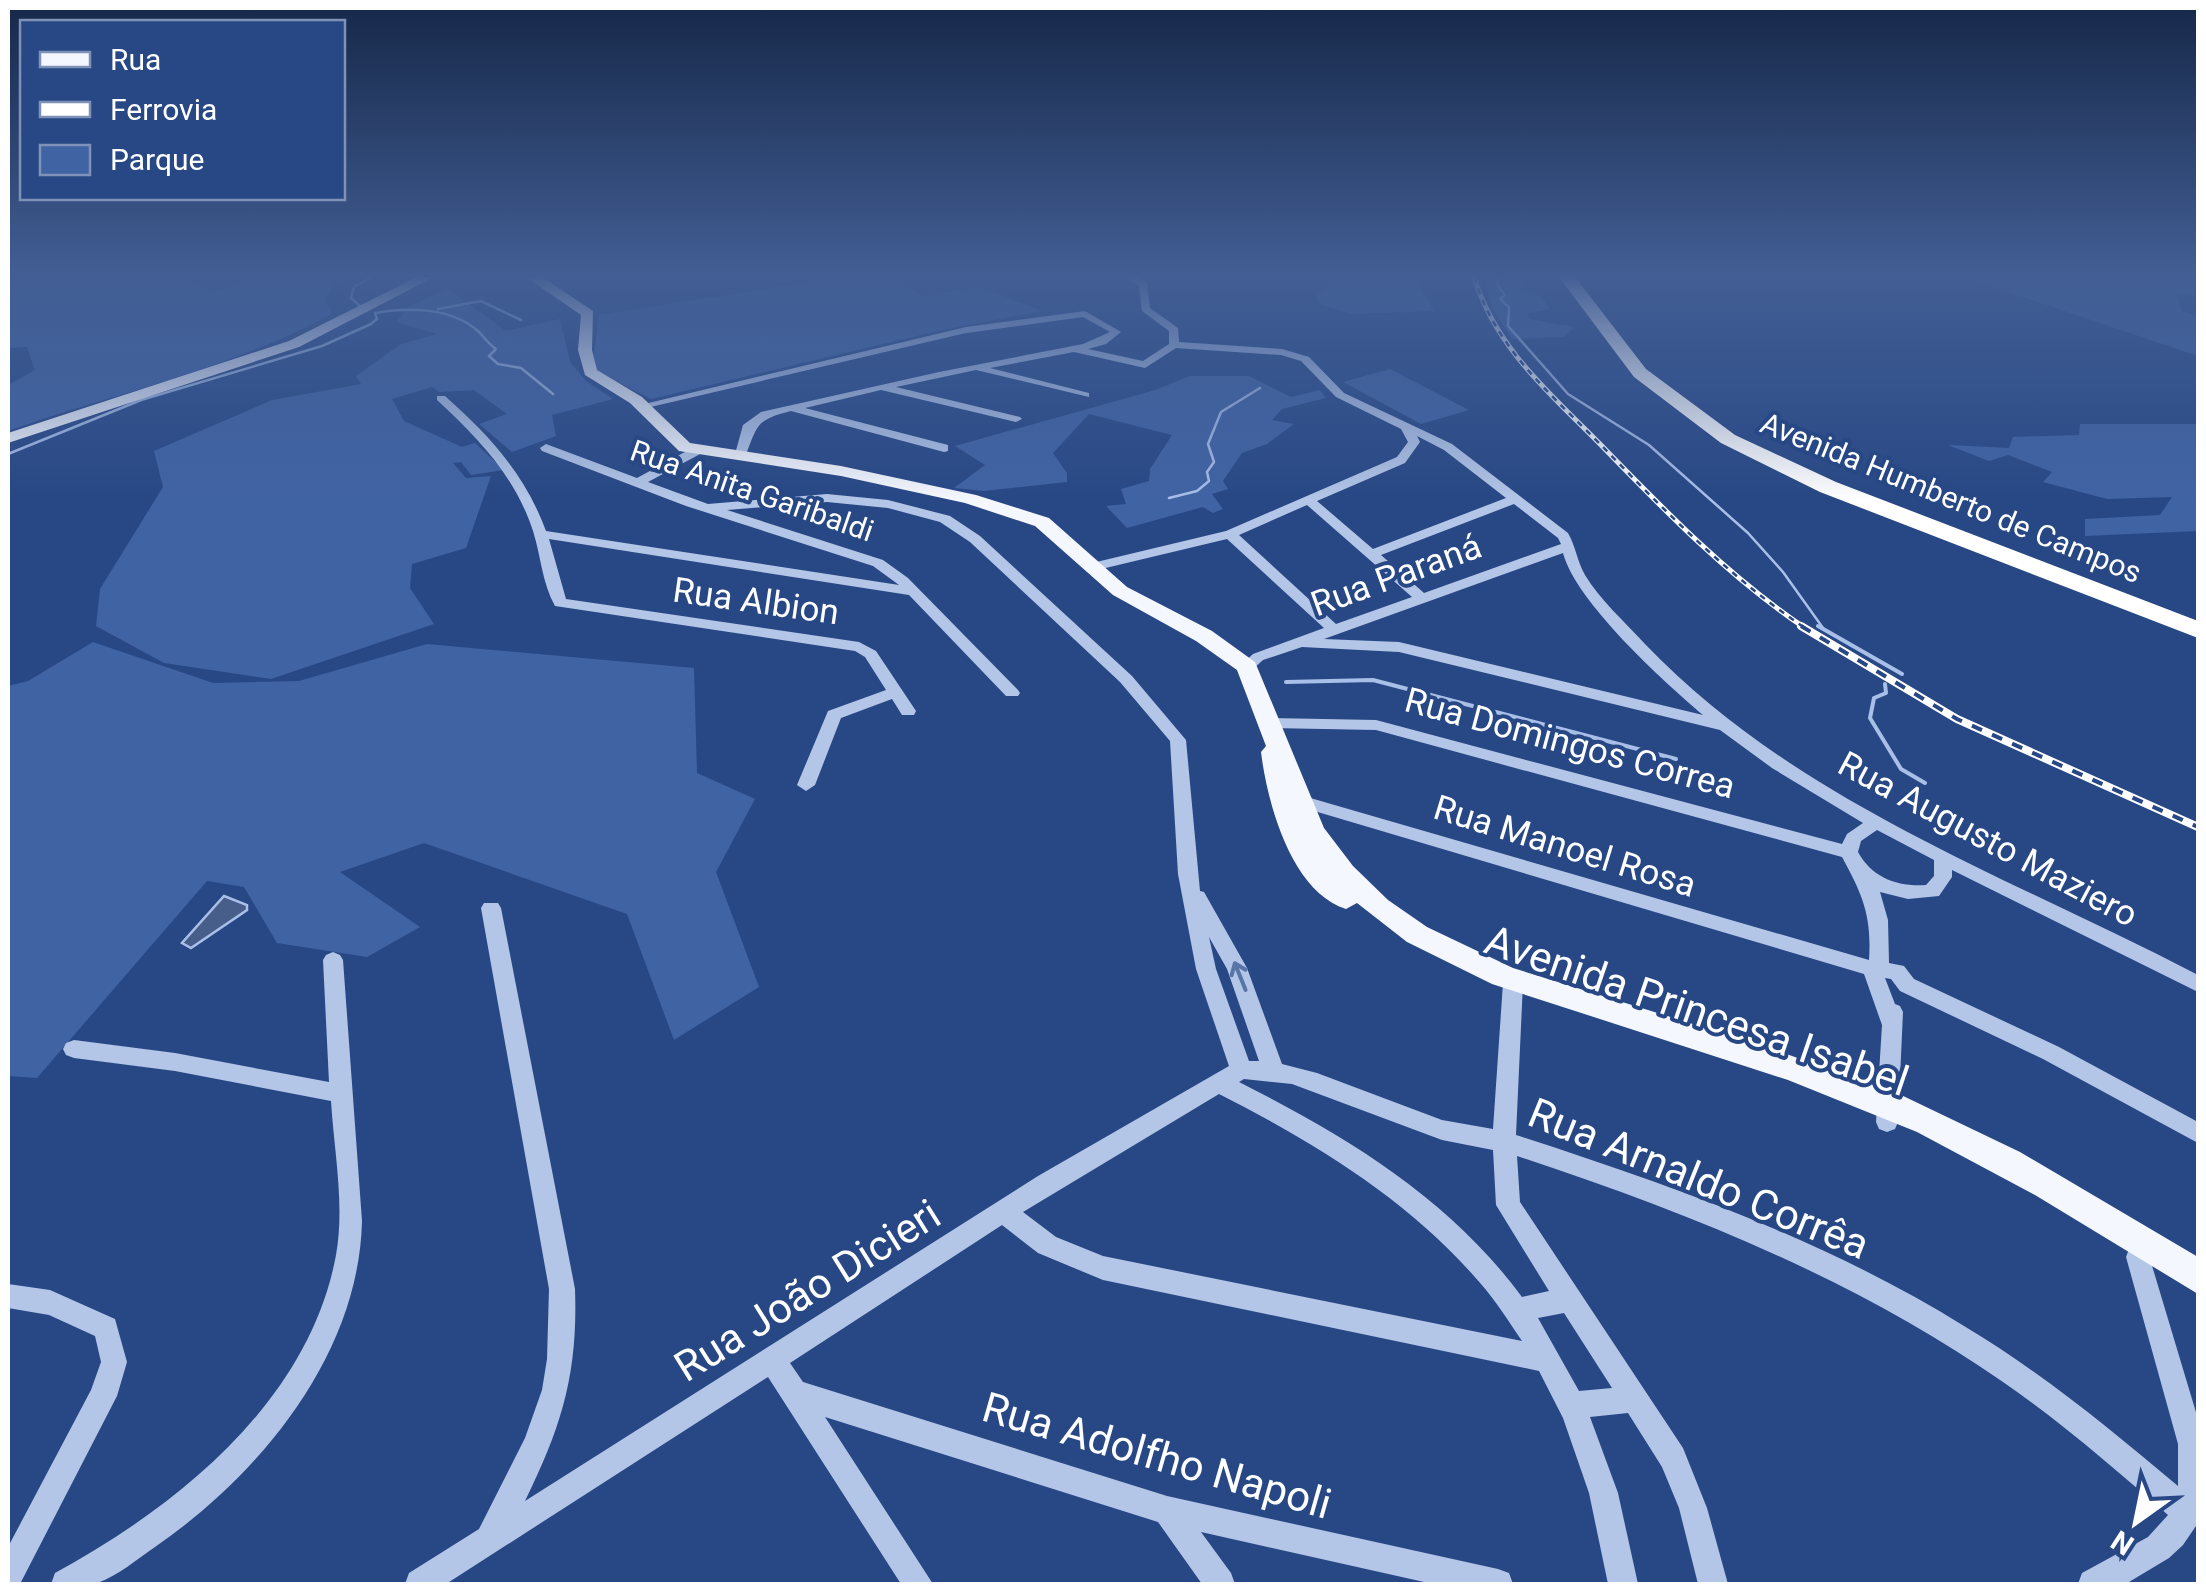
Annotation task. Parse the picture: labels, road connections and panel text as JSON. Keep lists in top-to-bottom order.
{
  "streets": {
    "highway": ["Avenida Humberto de Campos"],
    "main road": ["Avenida Princesa Isabel"],
    "street": [
      "Rua Anita Garibaldi",
      "Rua Paraná",
      "Rua Albion",
      "Rua Domingos Correa",
      "Rua Augusto Maziero",
      "Rua Manoel Rosa",
      "Rua Arnaldo Corrêa",
      "Rua João Dicieri",
      "Rua Adolfho Napoli"
    ]
  },
  "crossings": [
    ["Rua Paraná", "Rua Augusto Maziero"],
    ["Rua Paraná", "Avenida Princesa Isabel"],
    ["Rua Domingos Correa", "Avenida Princesa Isabel"],
    ["Rua Manoel Rosa", "Avenida Princesa Isabel"],
    ["Rua Arnaldo Corrêa", "Rua João Dicieri"]
  ],
  "legend": ["Rua", "Ferrovia", "Parque"],
  "north": "bottom left"
}
